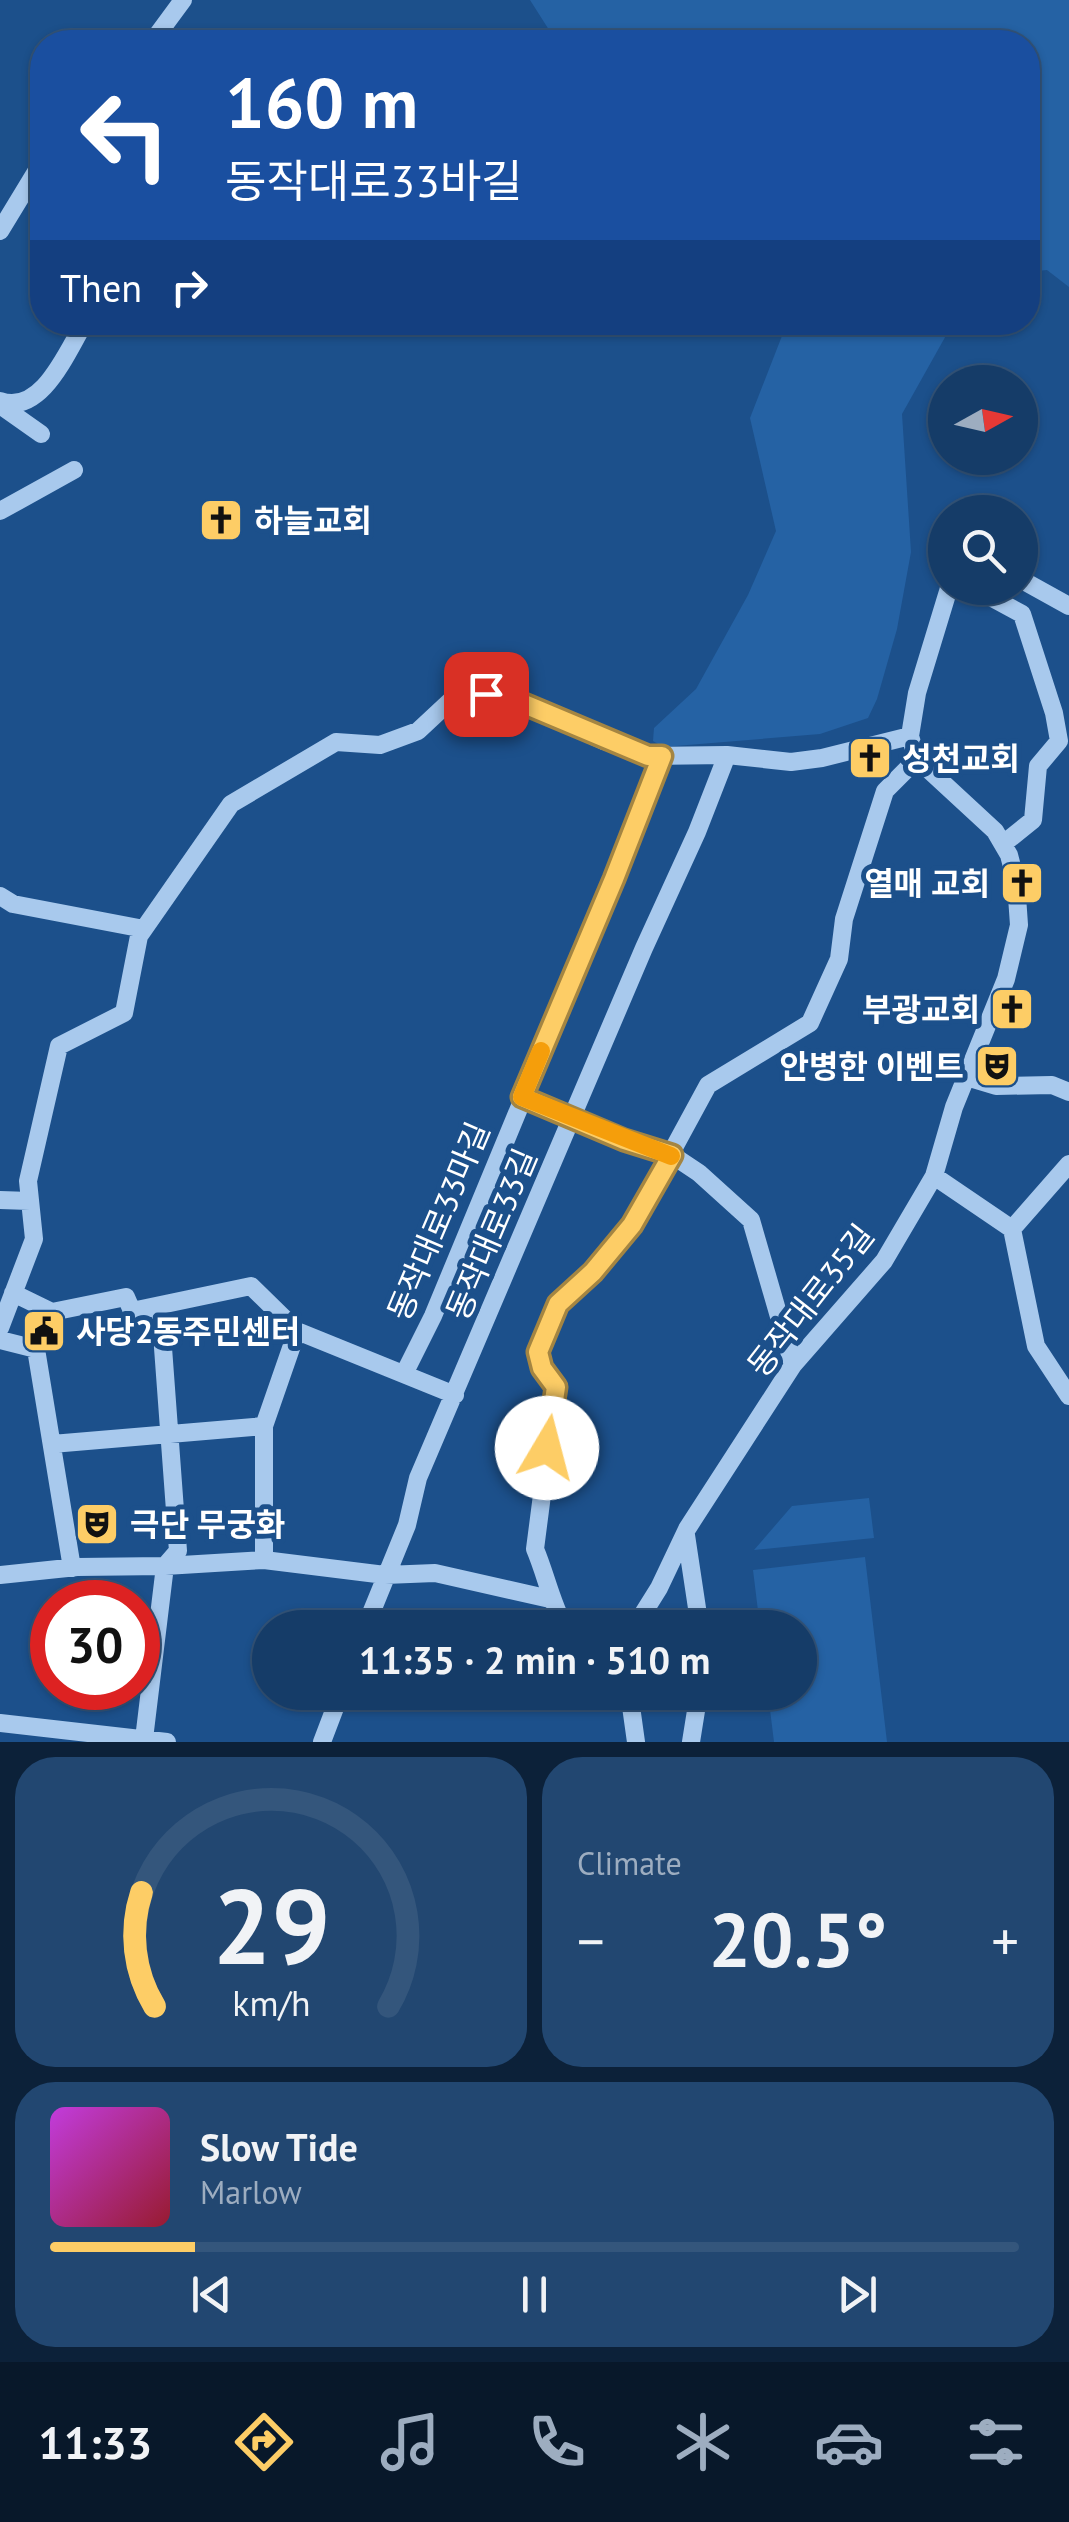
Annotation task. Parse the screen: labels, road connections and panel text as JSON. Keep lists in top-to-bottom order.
{
  "streets": {
    "street": ["동작대로33마길", "동작대로33길", "동작대로35길"]
  },
  "places": {
    "church": [
      "하늘교회",
      "성천교회",
      "열매 교회",
      "부광교회"
    ],
    "theatre": ["안병한 이벤트", "극단 무궁화"],
    "public building": ["사당2동주민센터"]
  },
  "north": "right",
  "page": {
    "turn": ["160 m", "동작대로33바길"],
    "then": "Then",
    "limit": "30",
    "trip": "11:35 · 2 min · 510 m",
    "tile": "Climate",
    "heat": ["−", "20.5°", "+"],
    "song": ["Slow Tide", "Marlow"],
    "tabs": "11:33",
    "gauge": ["29", "km/h"]
  }
}
